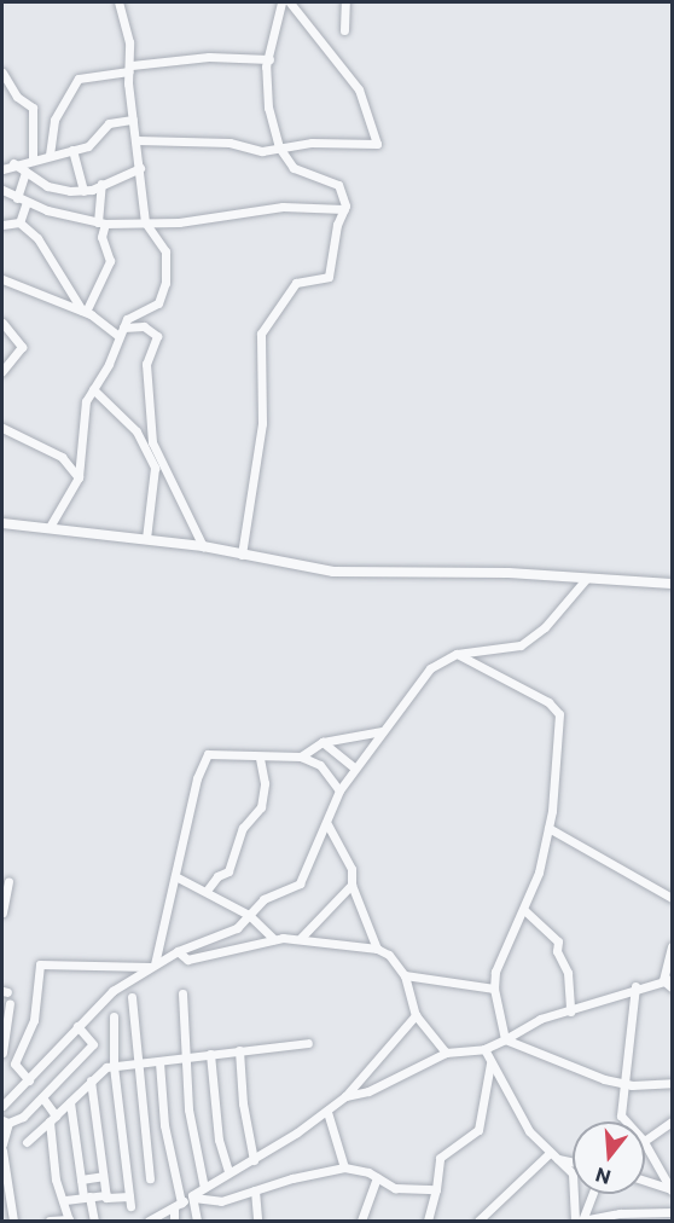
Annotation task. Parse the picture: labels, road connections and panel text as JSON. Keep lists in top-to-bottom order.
{
  "north": "bottom"
}
